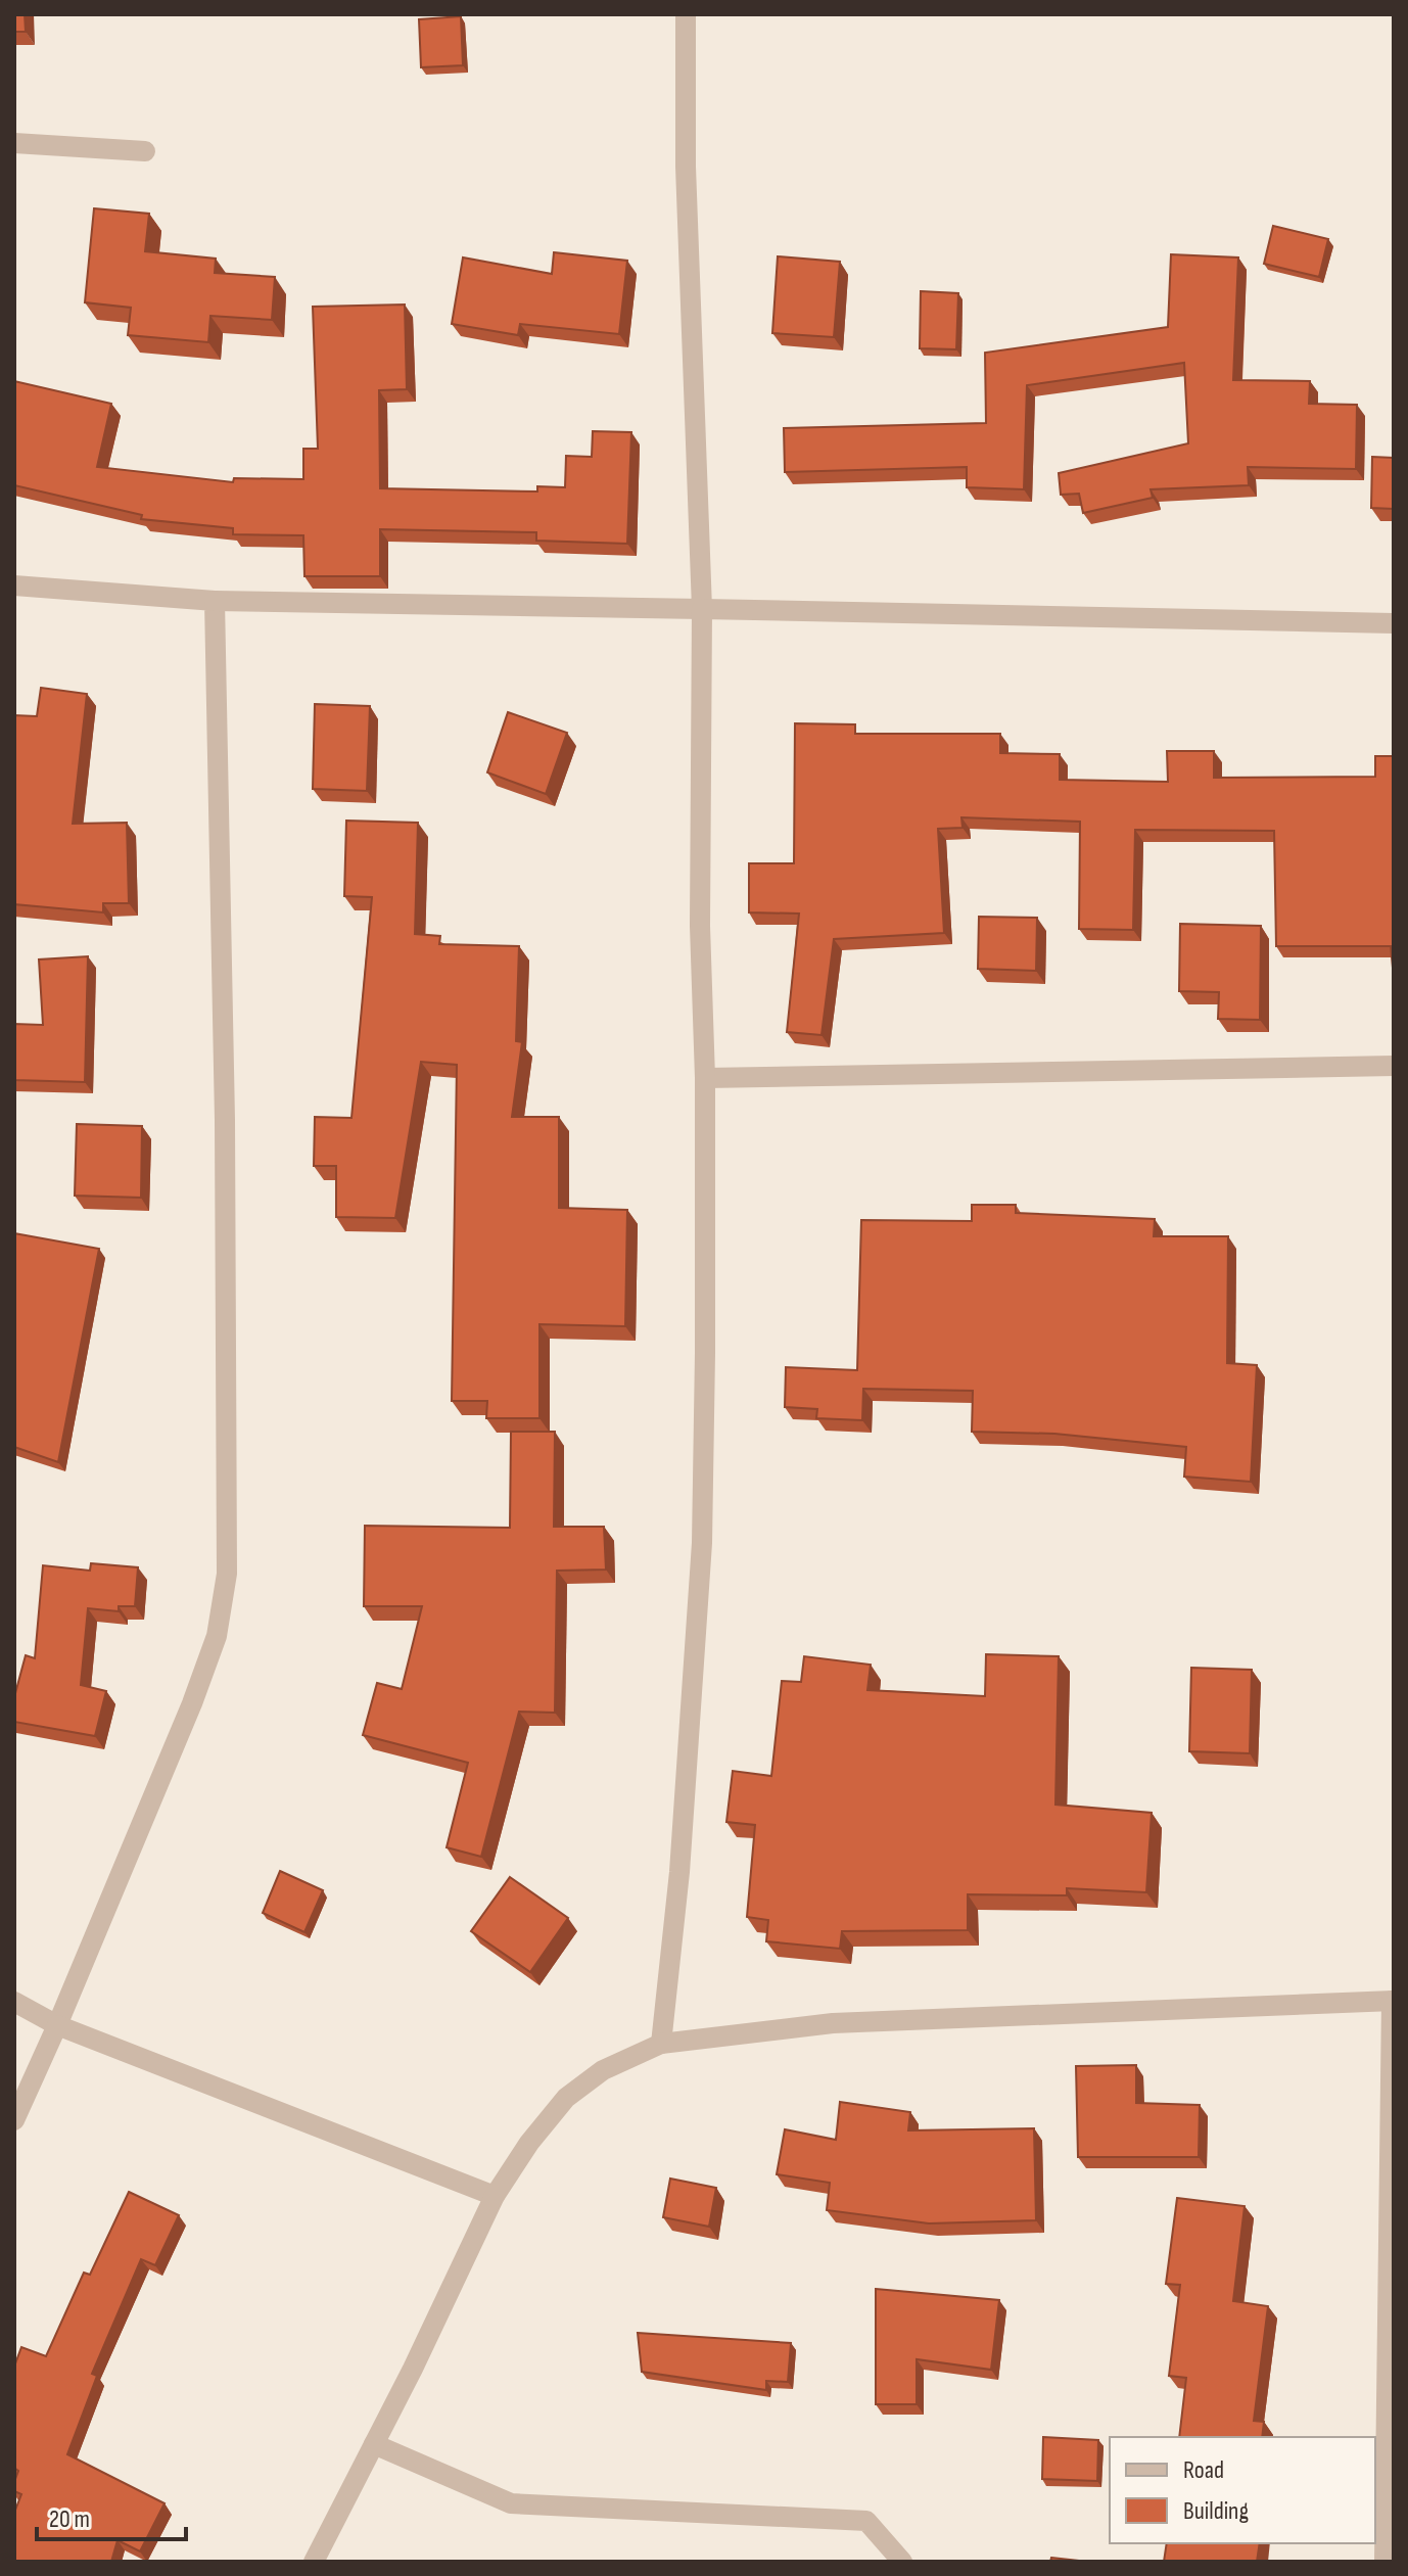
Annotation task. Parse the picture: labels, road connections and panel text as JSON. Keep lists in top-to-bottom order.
{
  "legend": ["Road", "Building"],
  "scale_bar": "20 m"
}
